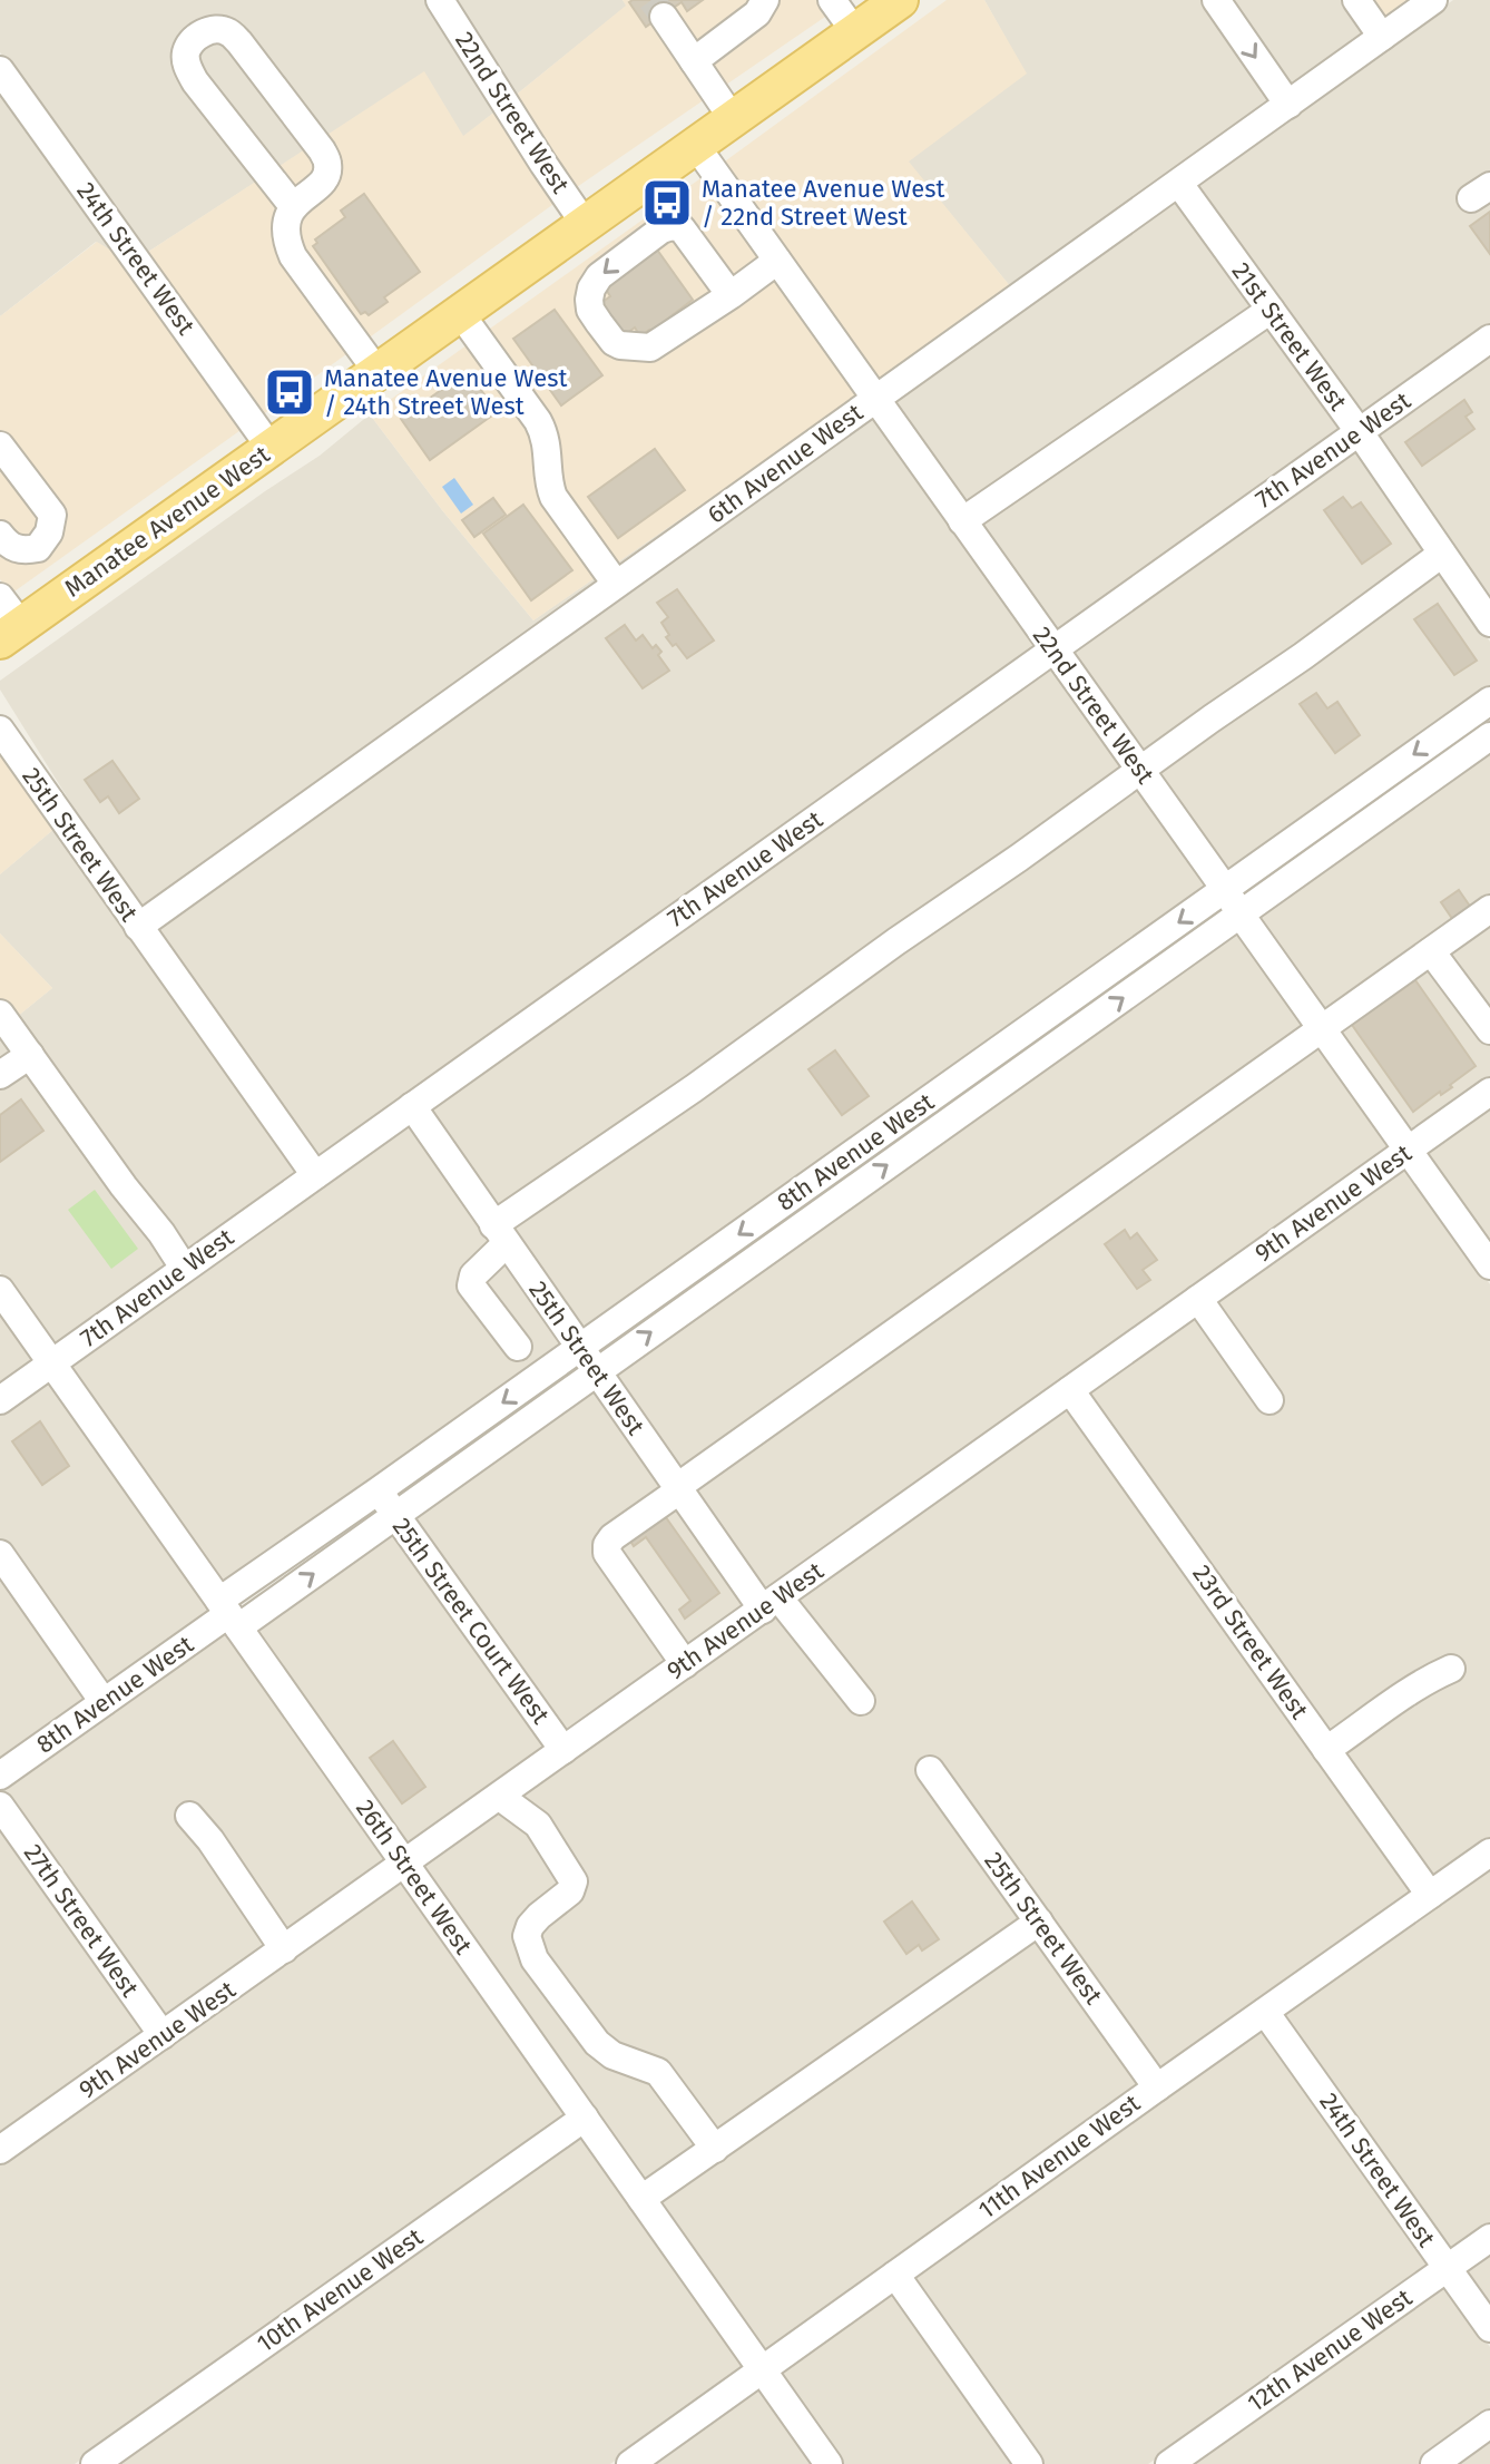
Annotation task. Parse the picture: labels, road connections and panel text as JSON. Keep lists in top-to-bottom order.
{
  "streets": {
    "main road": ["Manatee Avenue West"],
    "street": [
      "22nd Street West",
      "24th Street West",
      "21st Street West",
      "7th Avenue West",
      "6th Avenue West",
      "25th Street West",
      "8th Avenue West",
      "9th Avenue West",
      "25th Street Court West",
      "23rd Street West",
      "26th Street West",
      "27th Street West",
      "11th Avenue West",
      "10th Avenue West",
      "12th Avenue West"
    ]
  },
  "crossings": [
    ["22nd Street West", "7th Avenue West"],
    ["22nd Street West", "6th Avenue West"],
    ["22nd Street West", "Manatee Avenue West"],
    ["22nd Street West", "8th Avenue West"],
    ["22nd Street West", "9th Avenue West"],
    ["24th Street West", "Manatee Avenue West"],
    ["24th Street West", "11th Avenue West"],
    ["24th Street West", "12th Avenue West"],
    ["21st Street West", "7th Avenue West"],
    ["21st Street West", "6th Avenue West"],
    ["7th Avenue West", "25th Street West"],
    ["7th Avenue West", "26th Street West"],
    ["6th Avenue West", "25th Street West"],
    ["25th Street West", "8th Avenue West"],
    ["25th Street West", "9th Avenue West"],
    ["25th Street West", "11th Avenue West"],
    ["8th Avenue West", "25th Street Court West"],
    ["8th Avenue West", "26th Street West"],
    ["9th Avenue West", "25th Street Court West"],
    ["9th Avenue West", "23rd Street West"],
    ["9th Avenue West", "26th Street West"],
    ["9th Avenue West", "27th Street West"],
    ["23rd Street West", "11th Avenue West"],
    ["26th Street West", "11th Avenue West"],
    ["26th Street West", "10th Avenue West"]
  ],
  "places": {
    "bus stop": ["Manatee Avenue West / 22nd Street West", "Manatee Avenue West / 24th Street West"]
  }
}
